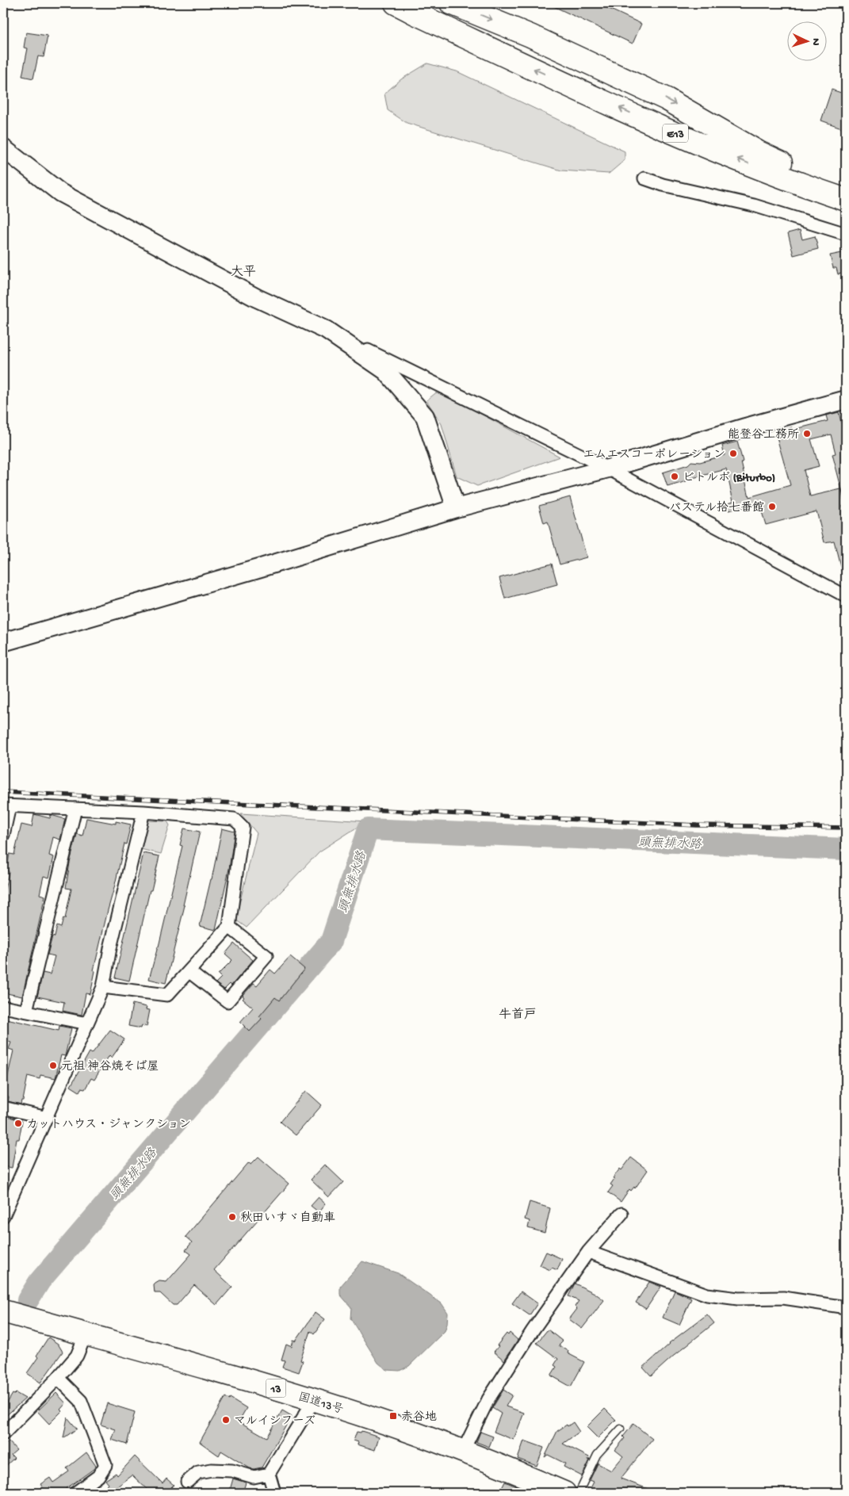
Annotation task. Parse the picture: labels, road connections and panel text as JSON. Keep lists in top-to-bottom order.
{
  "streets": {
    "highway": ["E13", "13", "国道13号"]
  },
  "districts": ["大平", "牛首戸"],
  "water": ["頭無排水路"],
  "places": {
    "other": [
      "能登谷工務所",
      "エムエスコーポレーション",
      "ビトルボ (Biturbo)",
      "パステル拾七番館",
      "元祖 神谷焼そば屋",
      "カットハウス・ジャンクション",
      "秋田いすゞ自動車",
      "マルイシフーズ"
    ],
    "transit": ["赤谷地"]
  },
  "north": "right"
}
